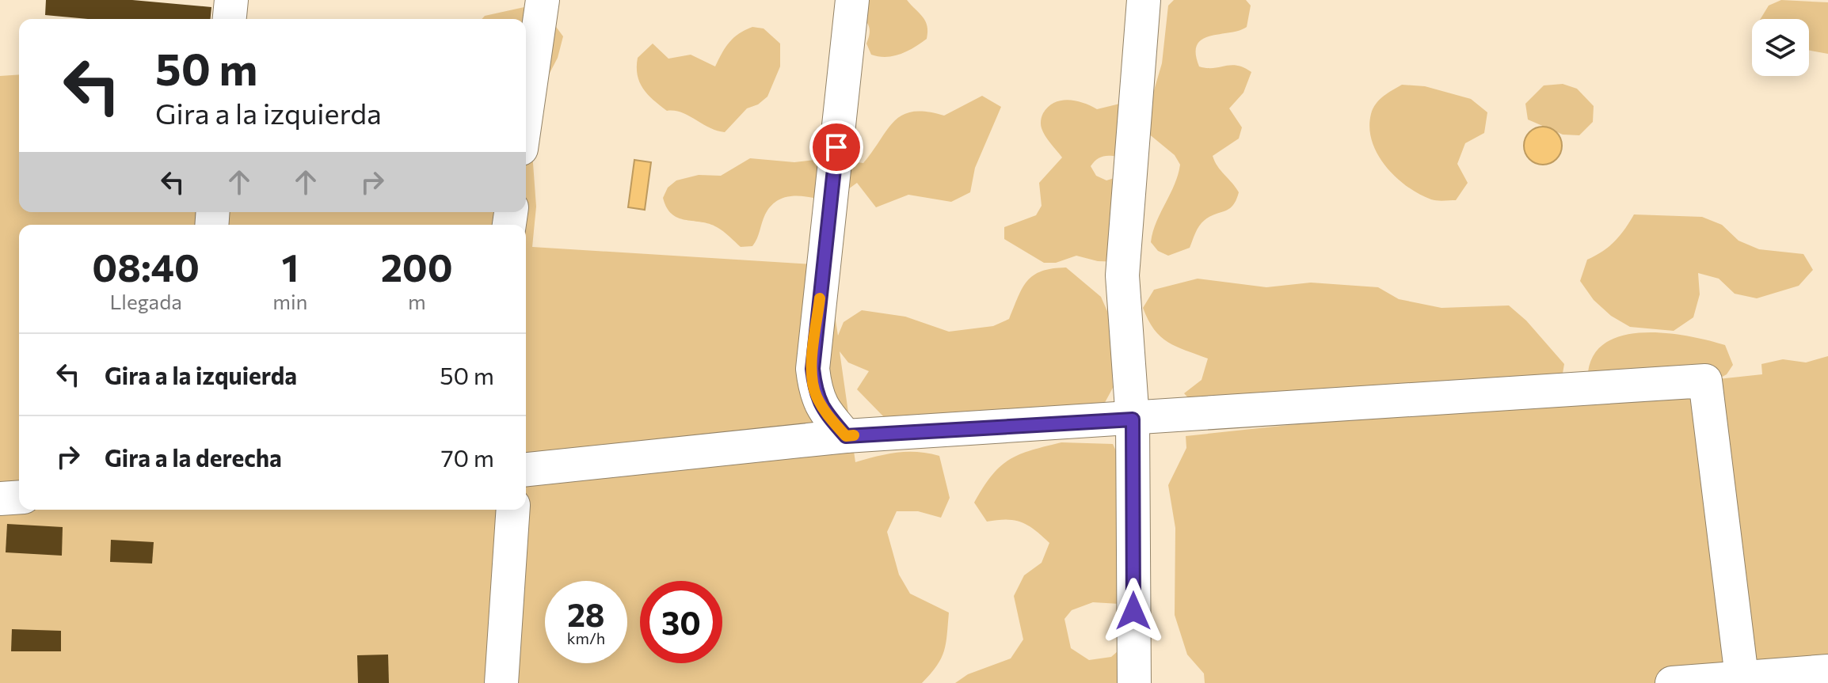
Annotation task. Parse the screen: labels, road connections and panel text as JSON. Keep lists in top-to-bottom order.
{
  "page": {
    "turn": ["50 m", "Gira a la izquierda"],
    "eta": [
      "08:40",
      "Llegada",
      "1",
      "min",
      "200",
      "m"
    ],
    "list": [
      {
        "name": "Gira a la izquierda",
        "value": "50 m"
      },
      {
        "name": "Gira a la derecha",
        "value": "70 m"
      }
    ],
    "speed": "28 km/h",
    "limit": "30"
  }
}
